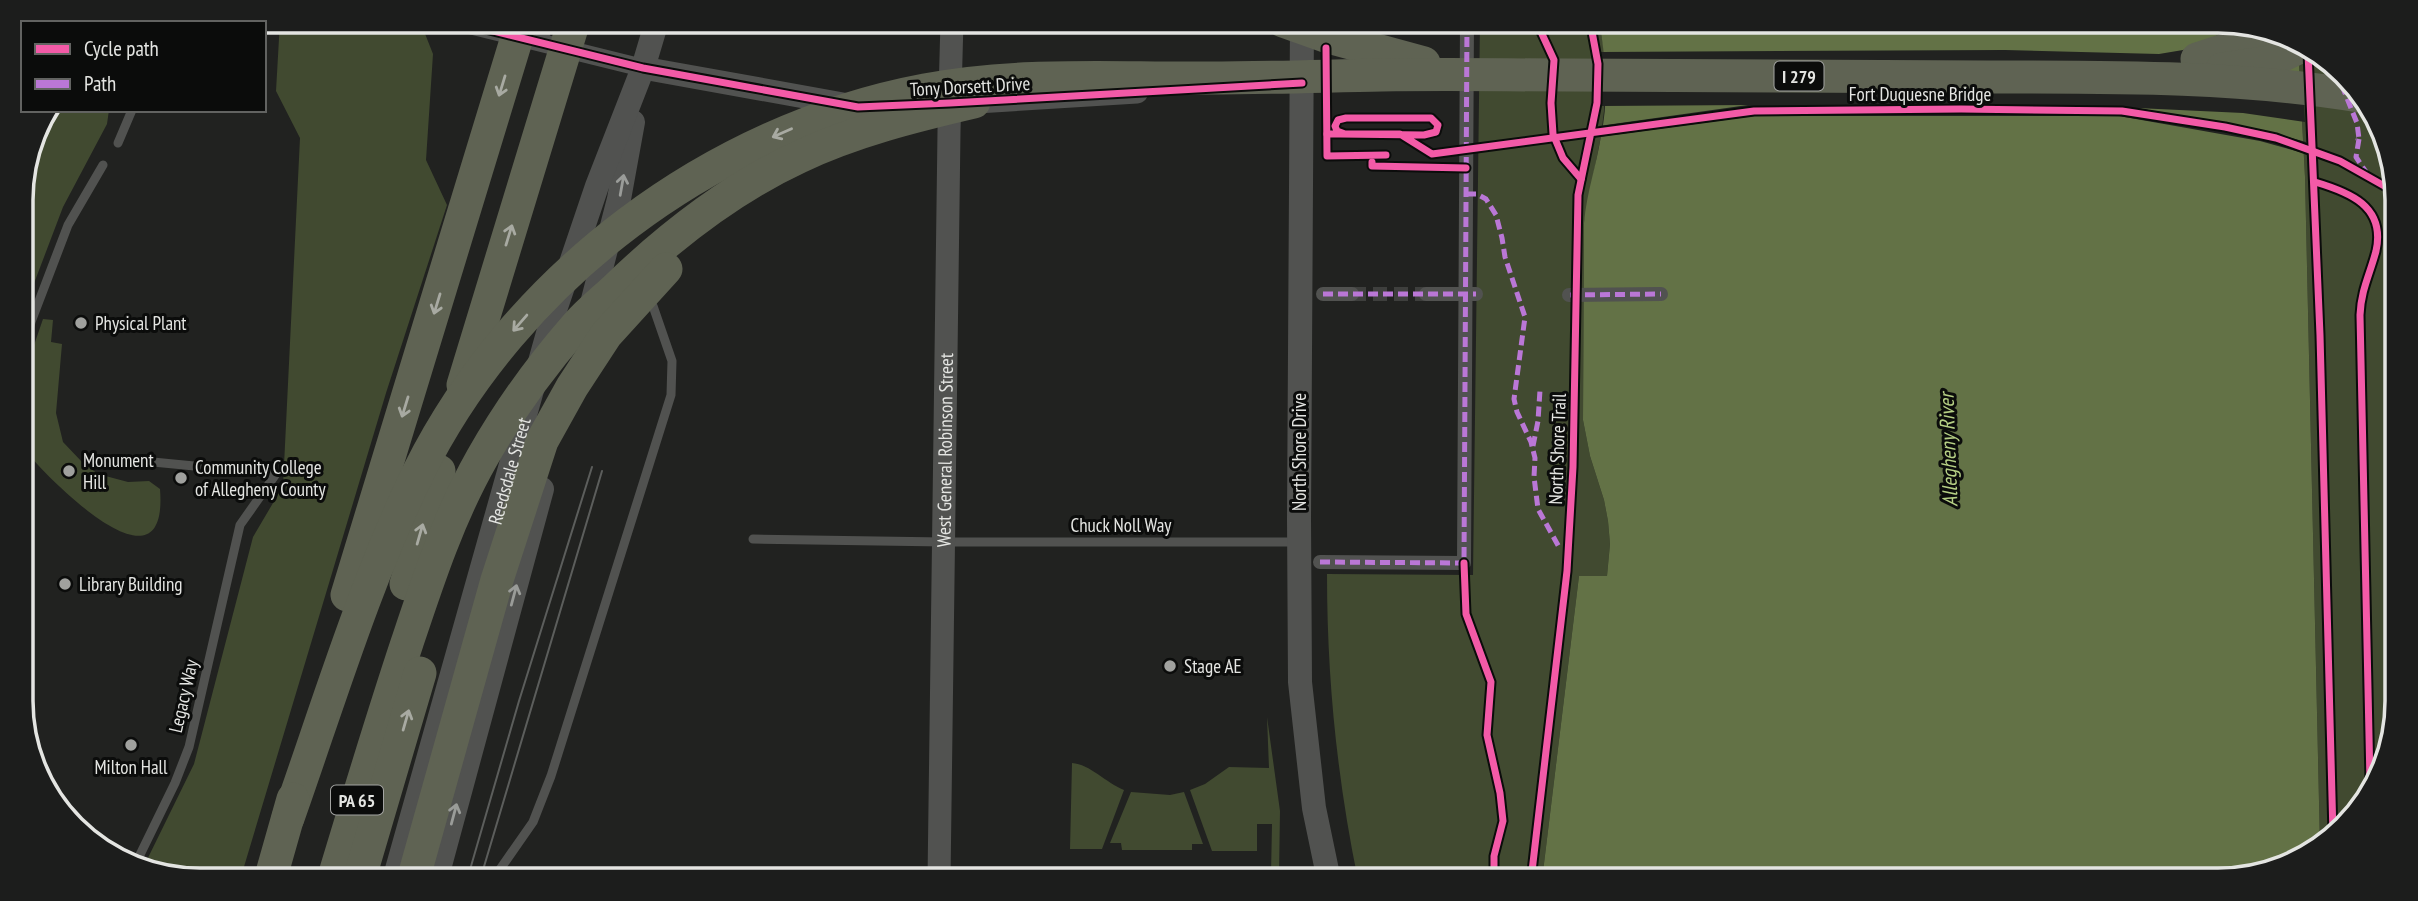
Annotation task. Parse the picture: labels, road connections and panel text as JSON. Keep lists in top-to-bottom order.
{
  "streets": {
    "highway": ["I 279", "Fort Duquesne Bridge", "PA 65"],
    "main road": ["North Shore Drive", "Reedsdale Street"],
    "street": ["Tony Dorsett Drive", "West General Robinson Street"],
    "lane": ["Chuck Noll Way", "Legacy Way"],
    "cycle path": ["North Shore Trail"]
  },
  "crossings": [
    ["I 279", "Fort Duquesne Bridge"],
    ["Tony Dorsett Drive", "West General Robinson Street"],
    ["Tony Dorsett Drive", "North Shore Drive"],
    ["Tony Dorsett Drive", "Reedsdale Street"],
    ["West General Robinson Street", "Chuck Noll Way"],
    ["North Shore Drive", "Chuck Noll Way"]
  ],
  "water": ["Allegheny River"],
  "places": [
    "Physical Plant",
    "Monument Hill",
    "Community College of Allegheny County",
    "Library Building",
    "Stage AE",
    "Milton Hall"
  ],
  "legend": ["Cycle path", "Path"]
}
